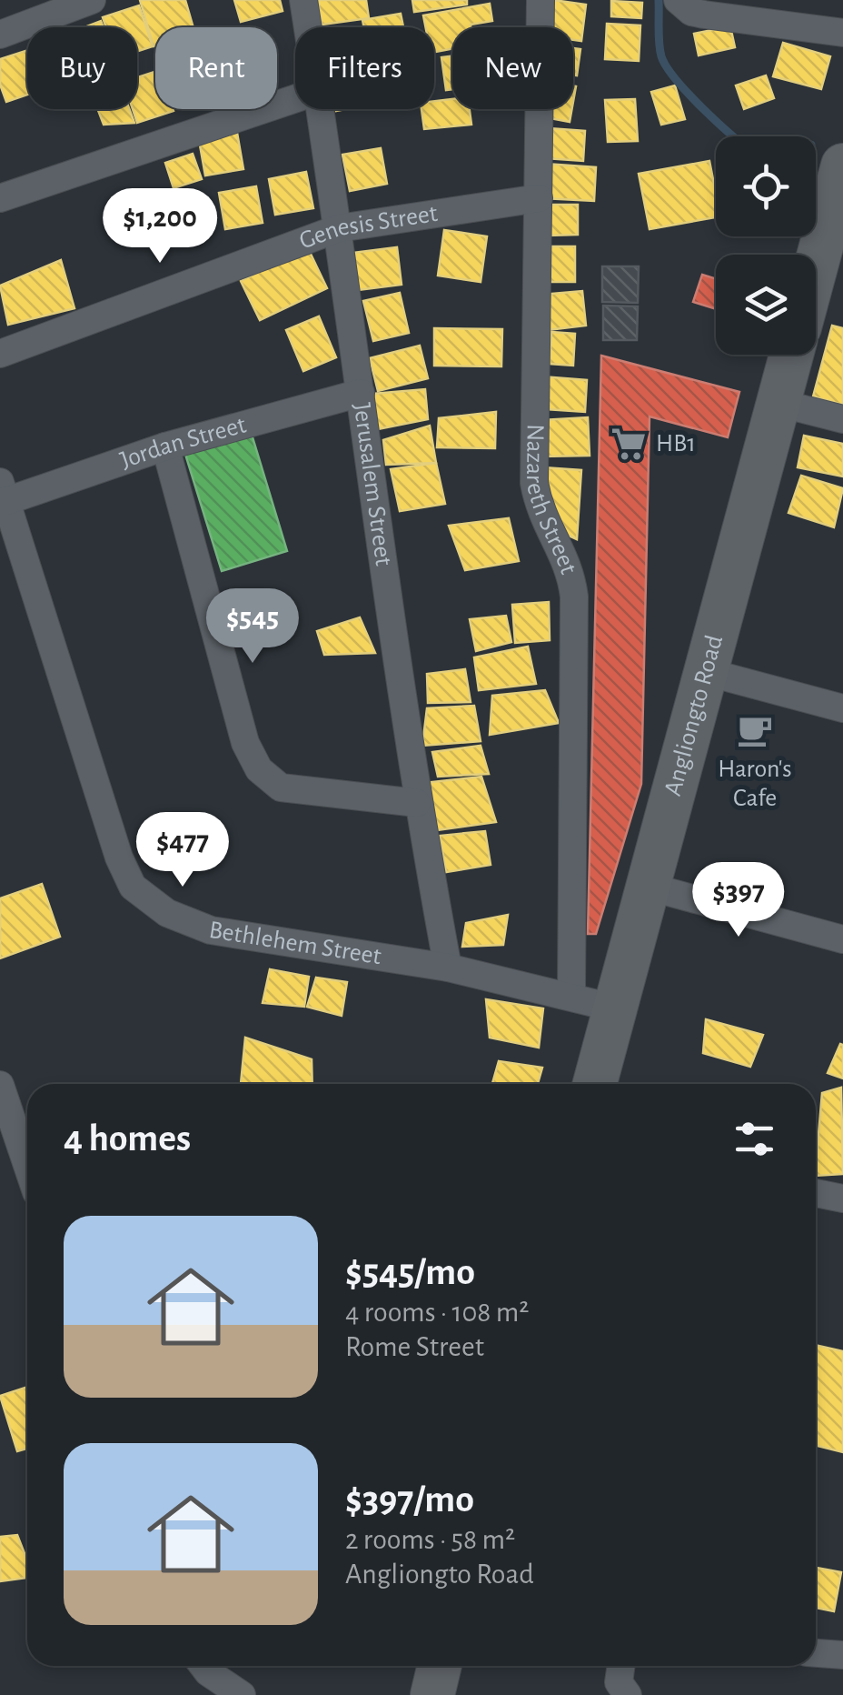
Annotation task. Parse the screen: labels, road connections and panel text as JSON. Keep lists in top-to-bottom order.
{
  "streets": {
    "main road": ["Angliongto Road"],
    "street": [
      "Genesis Street",
      "Jordan Street",
      "Jerusalem Street",
      "Nazareth Street",
      "Bethlehem Street"
    ]
  },
  "crossings": [
    ["Genesis Street", "Jerusalem Street"],
    ["Genesis Street", "Nazareth Street"],
    ["Jordan Street", "Jerusalem Street"],
    ["Jordan Street", "Bethlehem Street"],
    ["Jerusalem Street", "Bethlehem Street"],
    ["Nazareth Street", "Bethlehem Street"],
    ["Angliongto Road", "Bethlehem Street"]
  ],
  "places": {
    "supermarket": ["HB1"],
    "cafe": ["Haron's Cafe"]
  },
  "page": {
    "chip": [
      "Buy",
      "Rent",
      "Filters",
      "New"
    ],
    "price": [
      "$1,200",
      "$545",
      "$477",
      "$397"
    ],
    "heading": "4 homes",
    "list": [
      {
        "name": "$545/mo",
        "note": "4 rooms · 108 m² · Rome Street"
      },
      {
        "name": "$397/mo",
        "note": "2 rooms · 58 m² · Angliongto Road"
      }
    ]
  }
}
